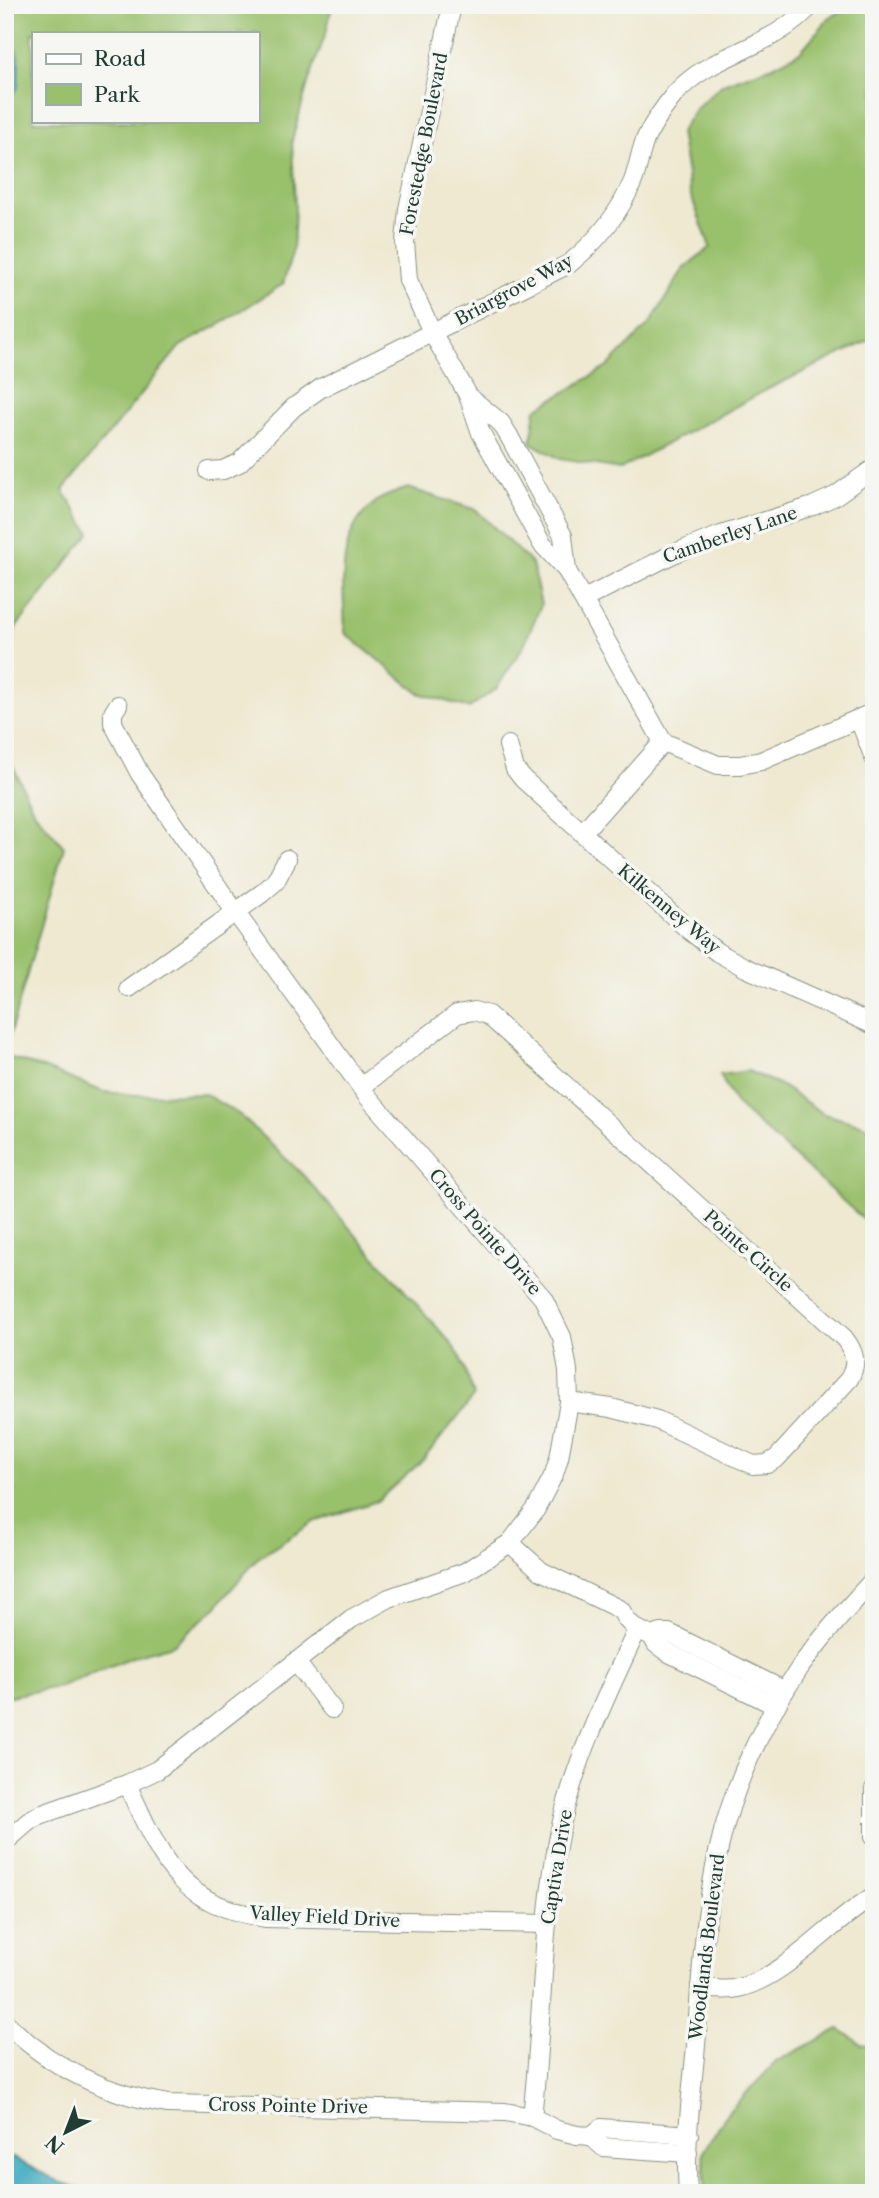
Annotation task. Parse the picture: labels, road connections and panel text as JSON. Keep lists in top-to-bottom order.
{
  "streets": {
    "street": [
      "Forestedge Boulevard",
      "Briargrove Way",
      "Camberley Lane",
      "Kilkenney Way",
      "Cross Pointe Drive",
      "Pointe Circle",
      "Captiva Drive",
      "Valley Field Drive",
      "Woodlands Boulevard"
    ]
  },
  "crossings": [
    ["Forestedge Boulevard", "Briargrove Way"],
    ["Forestedge Boulevard", "Camberley Lane"],
    ["Cross Pointe Drive", "Pointe Circle"],
    ["Cross Pointe Drive", "Captiva Drive"],
    ["Cross Pointe Drive", "Valley Field Drive"],
    ["Cross Pointe Drive", "Woodlands Boulevard"],
    ["Captiva Drive", "Valley Field Drive"]
  ],
  "legend": ["Road", "Park"],
  "north": "bottom left"
}
